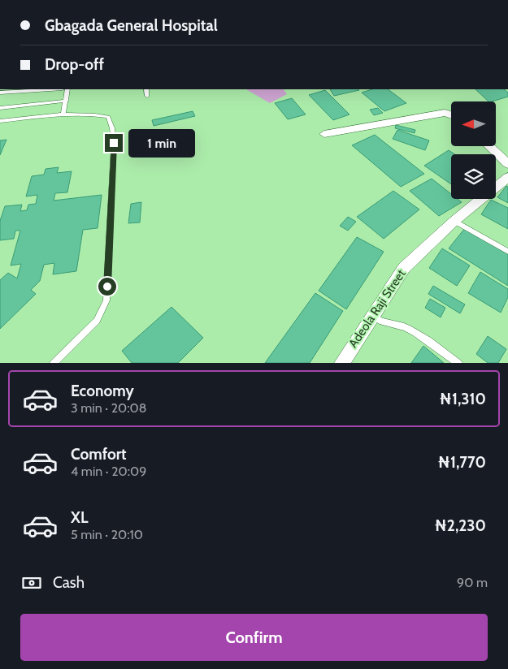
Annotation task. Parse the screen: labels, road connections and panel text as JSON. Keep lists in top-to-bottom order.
{
  "streets": {
    "street": ["Adeola Raji Street"]
  },
  "north": "left",
  "page": {
    "banner": ["Gbagada General Hospital", "Drop-off"],
    "bubble": "1 min",
    "list": [
      {
        "name": "Economy",
        "note": "3 min · 20:08",
        "value": "₦1,310"
      },
      {
        "name": "Comfort",
        "note": "4 min · 20:09",
        "value": "₦1,770"
      },
      {
        "name": "XL",
        "note": "5 min · 20:10",
        "value": "₦2,230"
      }
    ],
    "pay": ["Cash", "90 m"],
    "buttons": "Confirm"
  }
}
